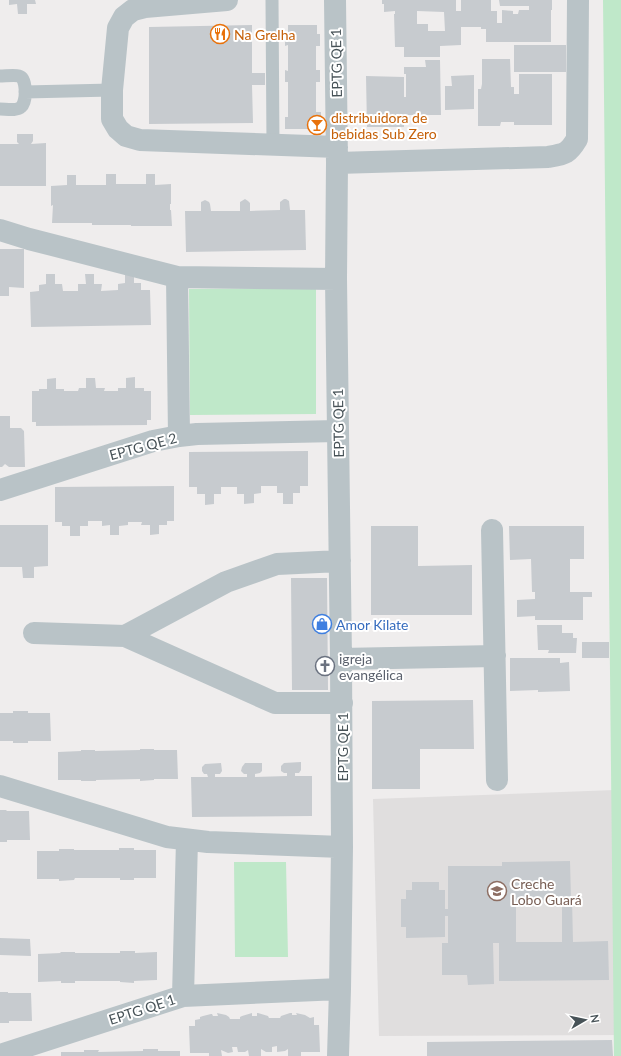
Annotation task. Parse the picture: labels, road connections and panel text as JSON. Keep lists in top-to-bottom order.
{
  "streets": {
    "street": ["EPTG QE 1", "EPTG QE 2"]
  },
  "crossings": [
    ["EPTG QE 1", "EPTG QE 2"]
  ],
  "places": {
    "restaurant": ["Na Grelha"],
    "bar": ["distribuidora de bebidas Sub Zero"],
    "shop": ["Amor Kilate"],
    "church": ["igreja evangélica"],
    "school or university": ["Creche Lobo Guará"]
  },
  "north": "right"
}
